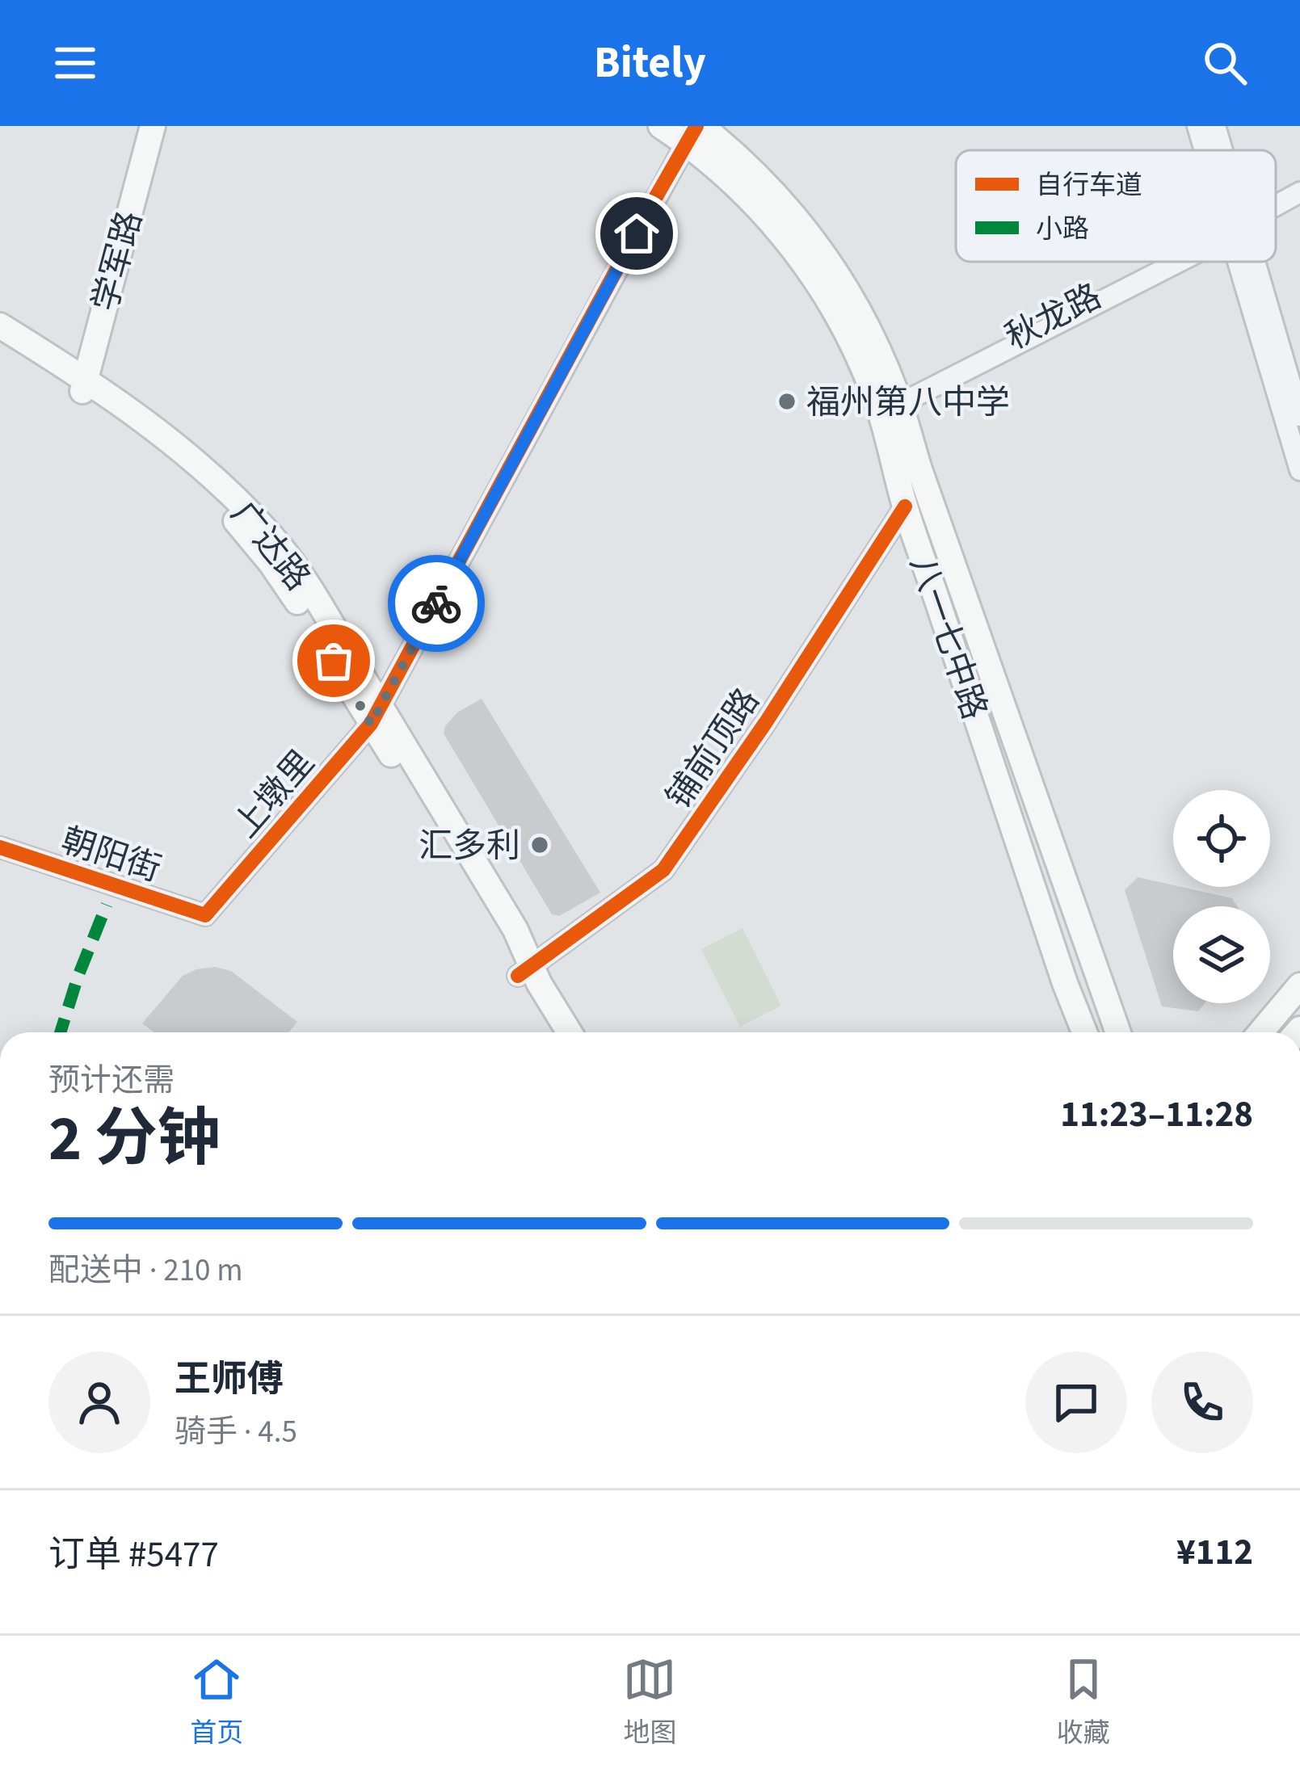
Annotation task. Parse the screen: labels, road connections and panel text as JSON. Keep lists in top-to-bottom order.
{
  "streets": {
    "main road": ["学军路", "广达路", "八一七中路"],
    "street": [
      "秋龙路",
      "铺前顶路",
      "上墩里",
      "朝阳街"
    ]
  },
  "crossings": [
    ["学军路", "广达路"],
    ["秋龙路", "八一七中路"],
    ["广达路", "铺前顶路"],
    ["广达路", "上墩里"],
    ["八一七中路", "铺前顶路"],
    ["八一七中路", "上墩里"],
    ["上墩里", "朝阳街"]
  ],
  "places": ["福州第八中学", "汇多利"],
  "legend": ["自行车道", "小路"],
  "page": {
    "header": "Bitely",
    "heading": ["2 分钟", "预计还需", "11:23–11:28"],
    "panel": [
      "王师傅",
      "骑手 · 4.5",
      "订单 #5477",
      "¥112"
    ],
    "bar": "配送中 · 210 m",
    "tabs": ["首页", "地图", "收藏"]
  }
}
